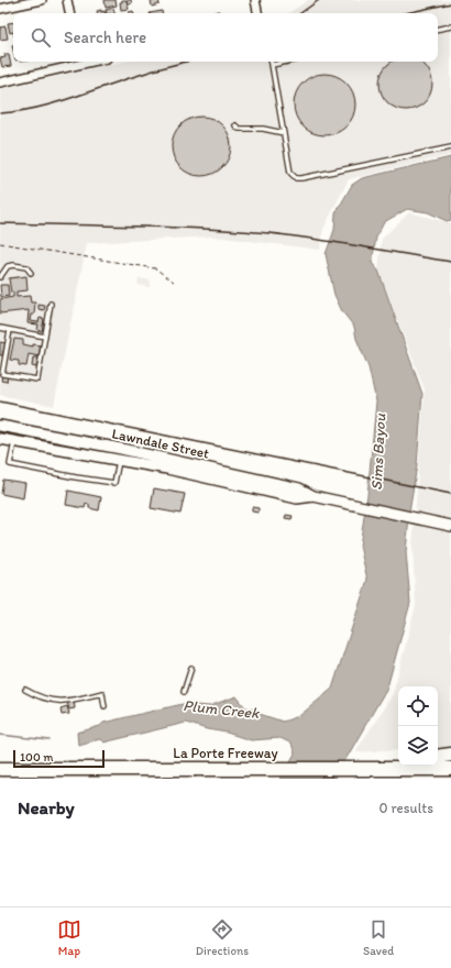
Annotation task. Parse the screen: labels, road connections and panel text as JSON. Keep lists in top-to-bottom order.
{
  "streets": {
    "highway": ["La Porte Freeway"],
    "main road": ["Lawndale Street"]
  },
  "water": ["Sims Bayou", "Plum Creek"],
  "scale_bar": "100 m",
  "page": {
    "search": "Search here",
    "scale": "100 m",
    "heading": ["Nearby", "0 results"],
    "nav": ["Map", "Directions", "Saved"]
  }
}
